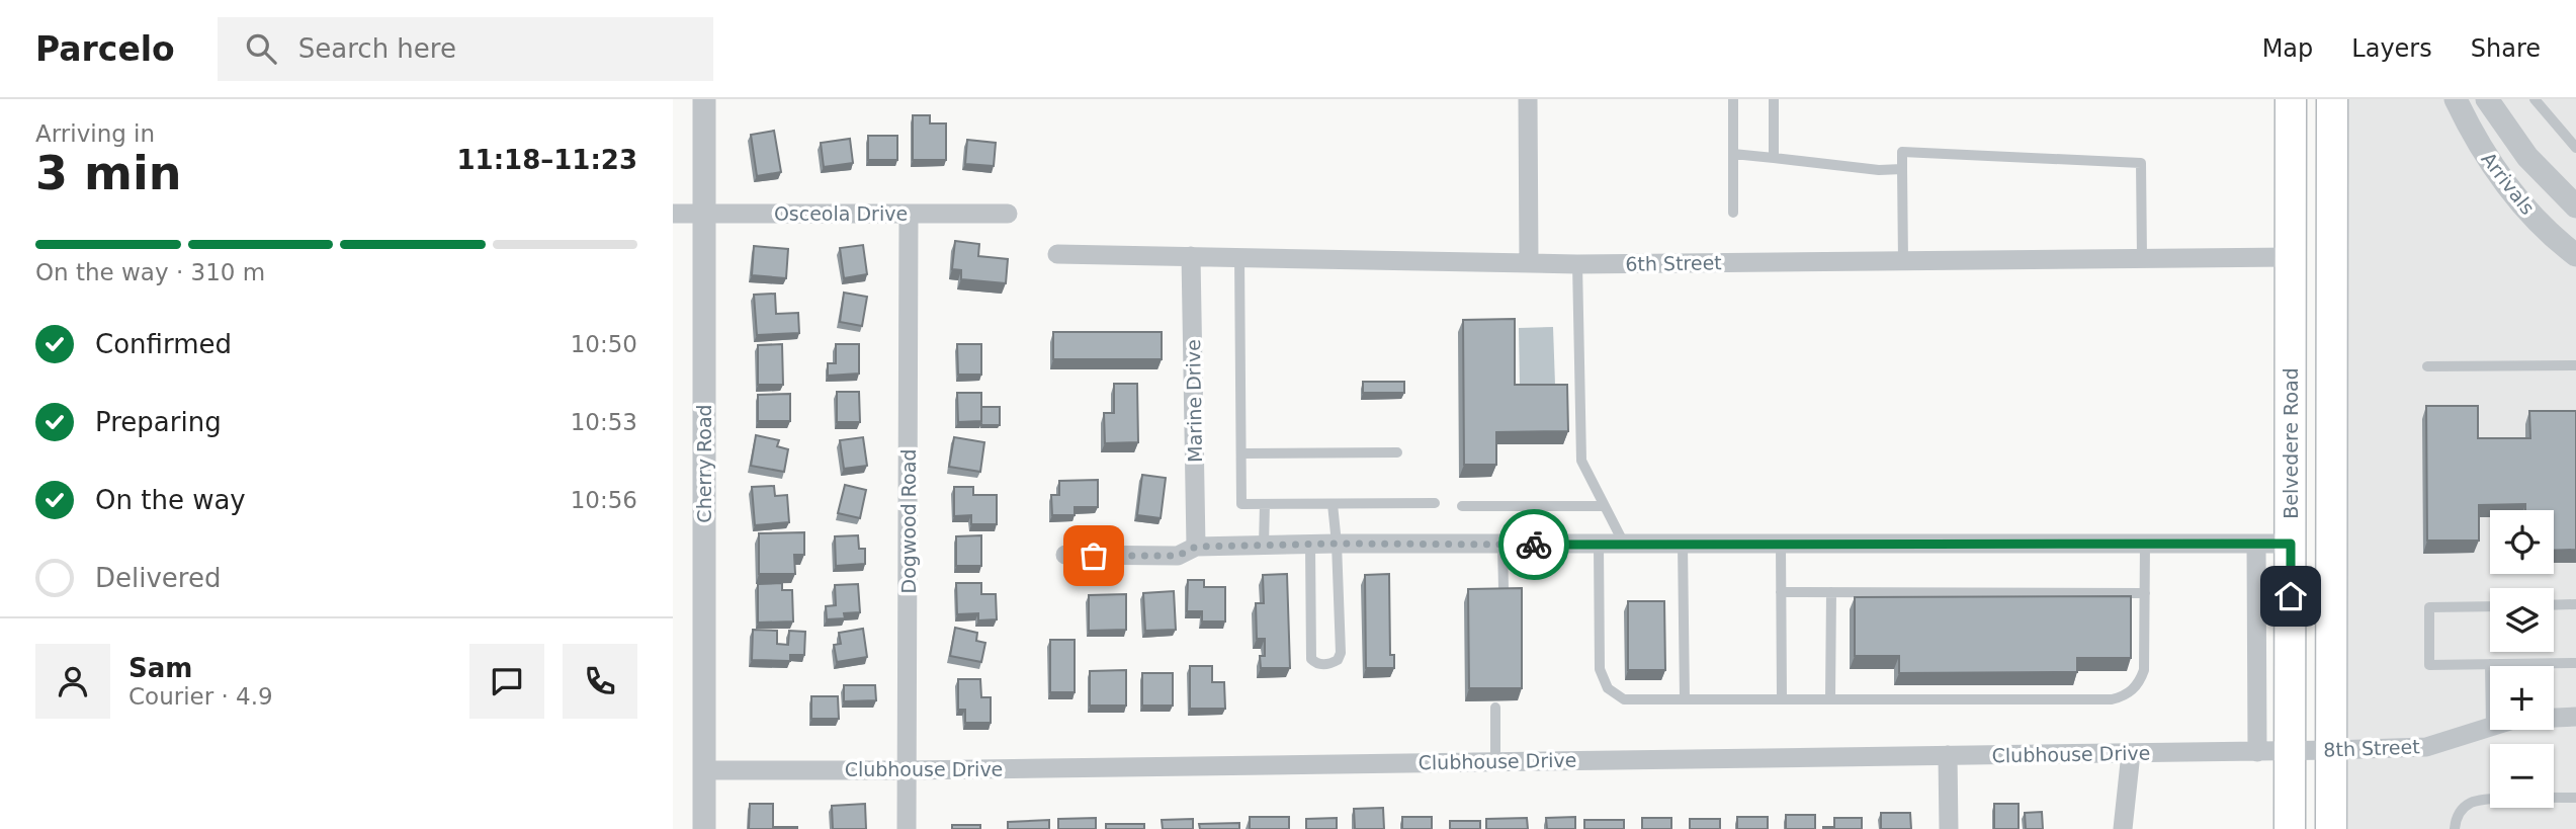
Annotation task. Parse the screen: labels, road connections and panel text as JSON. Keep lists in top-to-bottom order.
{
  "streets": {
    "main road": ["Belvedere Road"],
    "street": [
      "Arrivals",
      "Osceola Drive",
      "6th Street",
      "Marine Drive",
      "Cherry Road",
      "Dogwood Road",
      "8th Street",
      "Clubhouse Drive"
    ]
  },
  "crossings": [
    ["Osceola Drive", "Cherry Road"],
    ["Osceola Drive", "Dogwood Road"],
    ["6th Street", "Marine Drive"],
    ["6th Street", "Belvedere Road"],
    ["Belvedere Road", "8th Street"],
    ["Belvedere Road", "Clubhouse Drive"],
    ["Cherry Road", "Clubhouse Drive"],
    ["Dogwood Road", "Clubhouse Drive"],
    ["8th Street", "Clubhouse Drive"]
  ],
  "page": {
    "header": "Parcelo",
    "search": "Search here",
    "nav": ["Map", "Layers", "Share"],
    "heading": ["3 min", "Arriving in", "11:18–11:23"],
    "panel": ["Sam", "Courier · 4.9"],
    "bar": "On the way · 310 m",
    "list": [
      ["Confirmed", "10:50"],
      ["Preparing", "10:53"],
      ["On the way", "10:56"],
      "Delivered"
    ],
    "map_buttons": ["+", "−"]
  }
}
